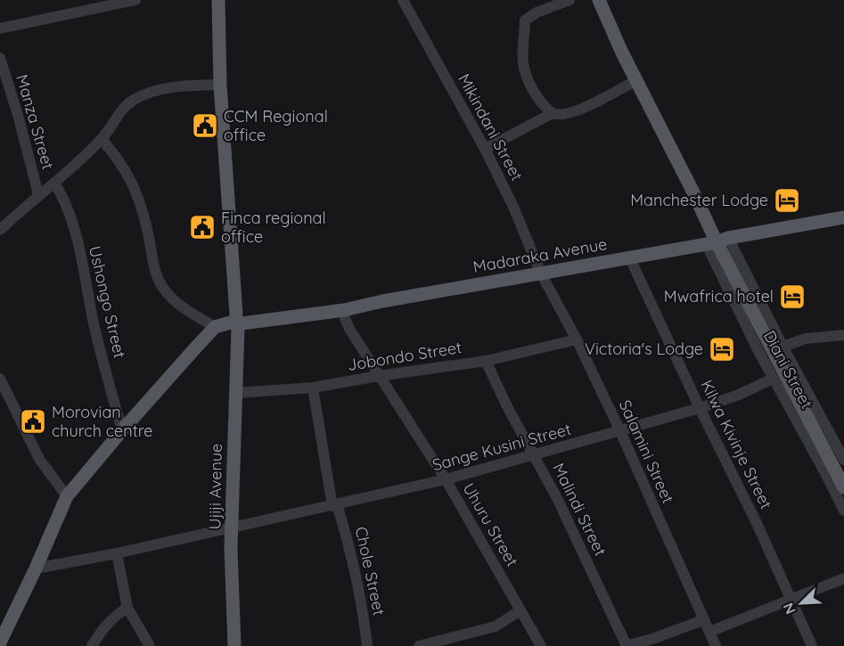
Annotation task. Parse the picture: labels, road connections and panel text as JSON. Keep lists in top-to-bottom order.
{
  "streets": {
    "main road": ["Madaraka Avenue", "Ujiji Avenue"],
    "street": [
      "Manza Street",
      "Mikindani Street",
      "Ushongo Street",
      "Jobondo Street",
      "Diani Street",
      "Kilwa Kivinje Street",
      "Sange Kusini Street",
      "Salamini Street",
      "Malindi Street",
      "Uhuru Street",
      "Chole Street"
    ]
  },
  "crossings": [
    ["Mikindani Street", "Madaraka Avenue"],
    ["Mikindani Street", "Salamini Street"],
    ["Madaraka Avenue", "Diani Street"],
    ["Madaraka Avenue", "Kilwa Kivinje Street"],
    ["Madaraka Avenue", "Salamini Street"],
    ["Madaraka Avenue", "Ujiji Avenue"],
    ["Madaraka Avenue", "Uhuru Street"],
    ["Jobondo Street", "Salamini Street"],
    ["Jobondo Street", "Ujiji Avenue"],
    ["Jobondo Street", "Malindi Street"],
    ["Jobondo Street", "Uhuru Street"],
    ["Jobondo Street", "Chole Street"],
    ["Diani Street", "Sange Kusini Street"],
    ["Kilwa Kivinje Street", "Sange Kusini Street"],
    ["Sange Kusini Street", "Salamini Street"],
    ["Sange Kusini Street", "Ujiji Avenue"],
    ["Sange Kusini Street", "Malindi Street"],
    ["Sange Kusini Street", "Uhuru Street"],
    ["Sange Kusini Street", "Chole Street"]
  ],
  "places": {
    "public building": ["CCM Regional office", "Finca regional office", "Morovian church centre"],
    "hotel": ["Manchester Lodge", "Mwafrica hotel", "Victoria's Lodge"]
  },
  "north": "bottom left"
}
